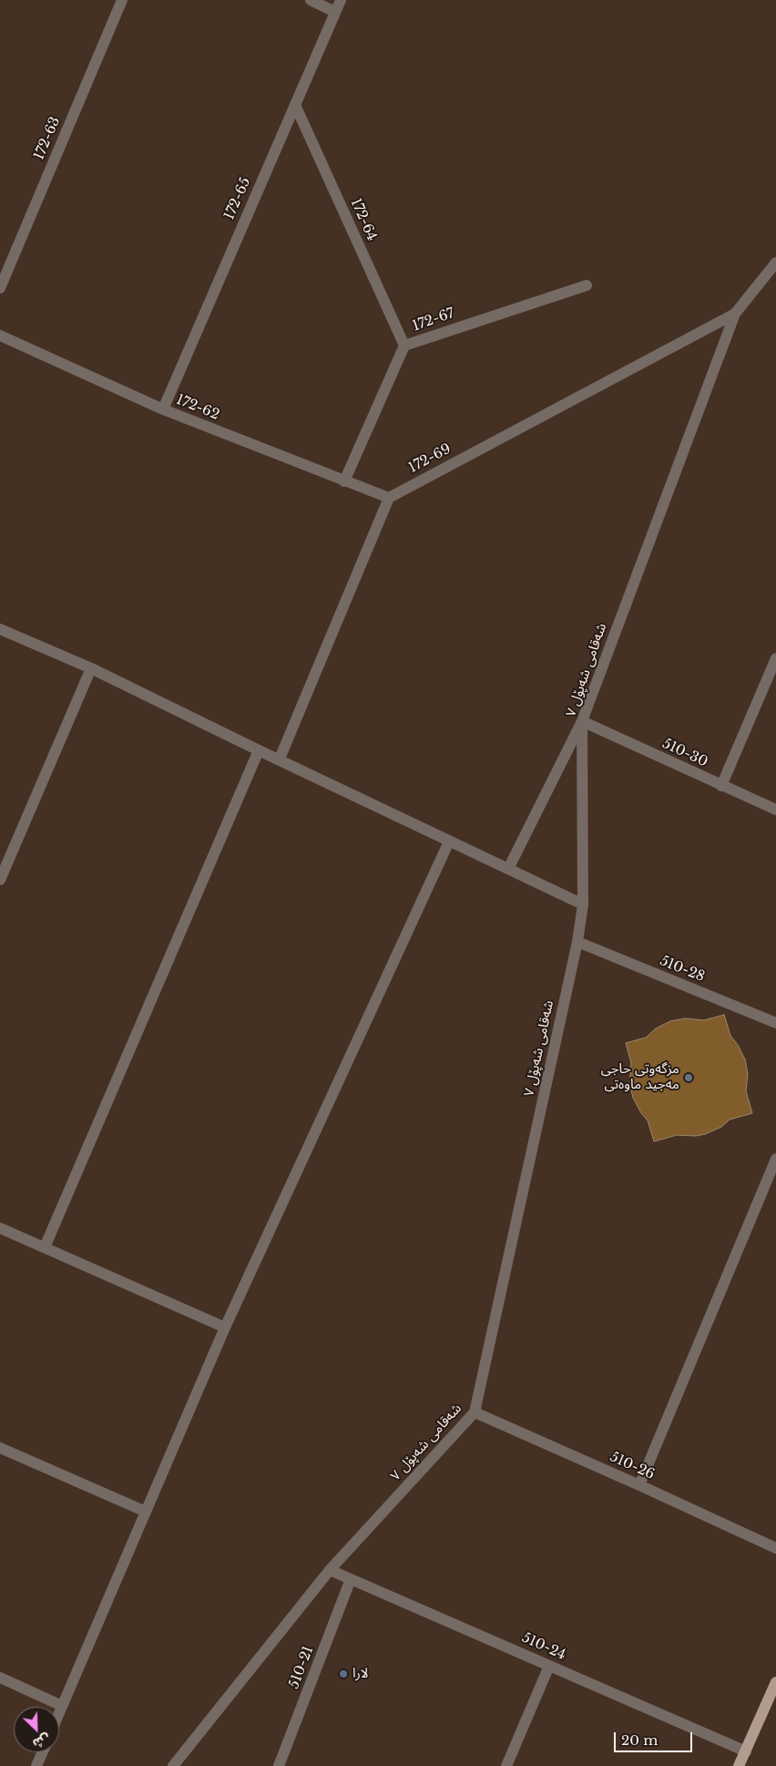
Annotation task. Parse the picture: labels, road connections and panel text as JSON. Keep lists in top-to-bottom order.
{
  "streets": {
    "street": [
      "172-63",
      "172-65",
      "172-64",
      "172-67",
      "172-62",
      "172-69",
      "شەقامی شەپۆل ٧",
      "510-30",
      "510-28",
      "510-26",
      "510-24",
      "510-21"
    ]
  },
  "crossings": [
    ["172-65", "172-64"],
    ["172-65", "172-62"],
    ["172-64", "172-67"],
    ["172-67", "172-62"],
    ["172-62", "172-69"],
    ["172-69", "شەقامی شەپۆل ٧"],
    ["شەقامی شەپۆل ٧", "510-30"],
    ["شەقامی شەپۆل ٧", "510-28"],
    ["شەقامی شەپۆل ٧", "510-26"],
    ["شەقامی شەپۆل ٧", "510-24"],
    ["510-24", "510-21"]
  ],
  "places": ["مزگەوتی حاجی مەجید ماوەتی", "لارا"],
  "scale_bar": "20 m",
  "north": "bottom right"
}
